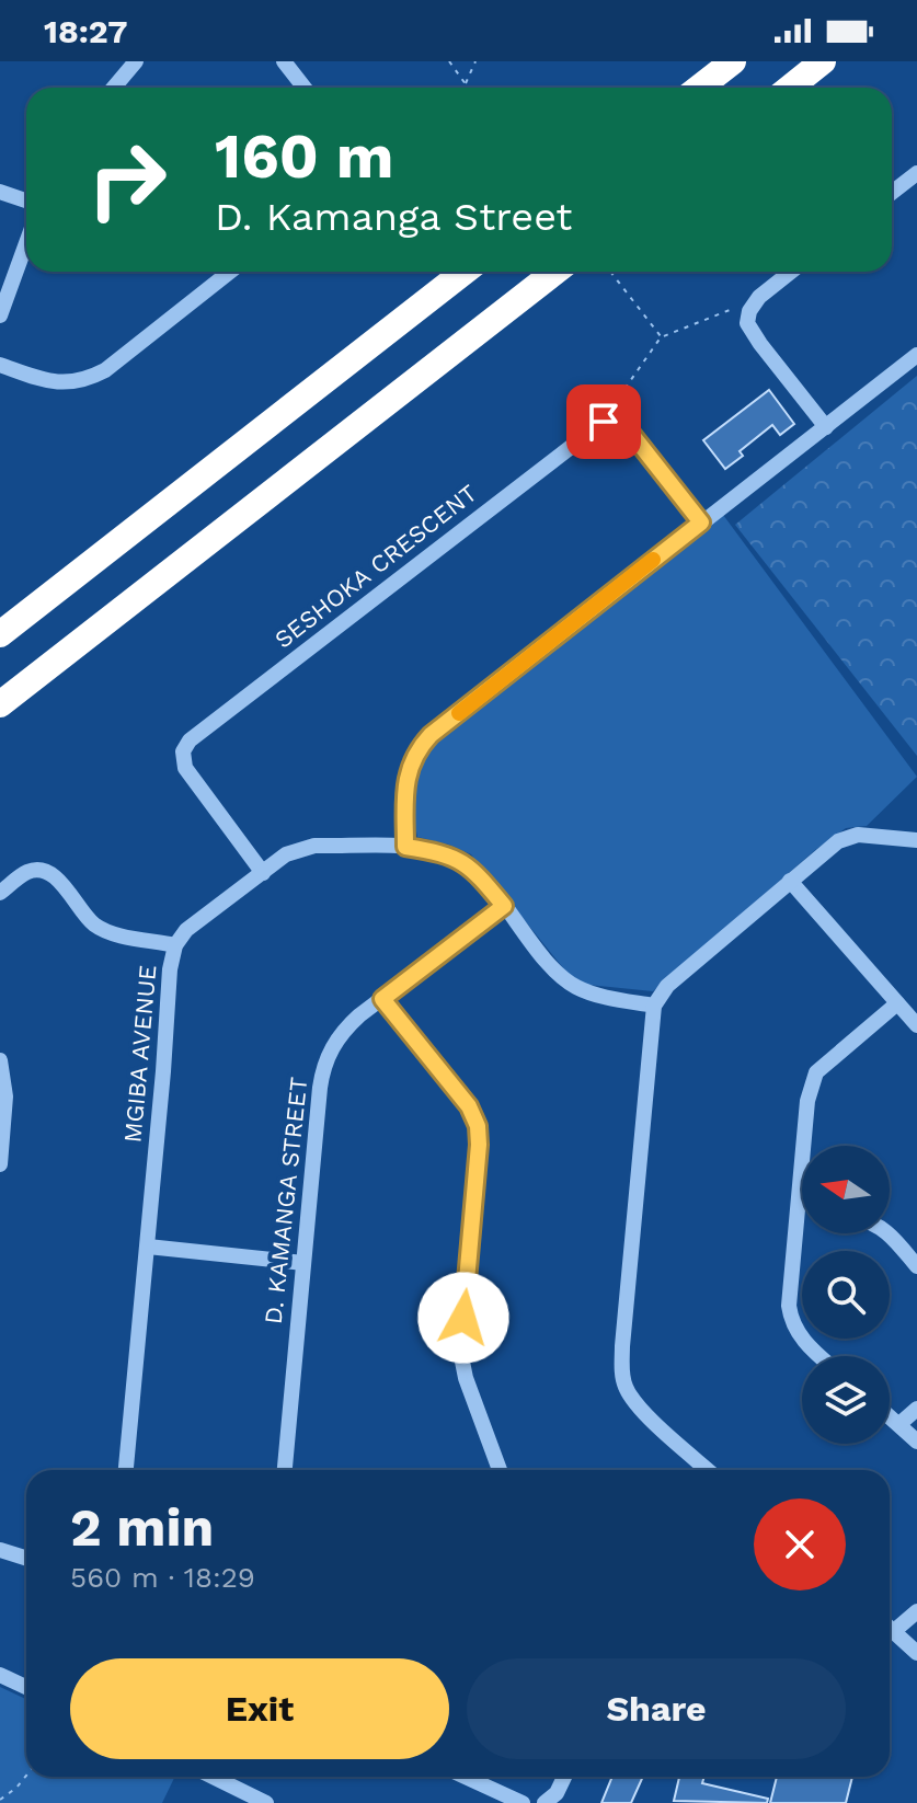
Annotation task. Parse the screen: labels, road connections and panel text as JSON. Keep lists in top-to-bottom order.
{
  "streets": {
    "street": ["SESHOKA CRESCENT", "MGIBA AVENUE", "D. KAMANGA STREET"]
  },
  "crossings": [
    ["SESHOKA CRESCENT", "MGIBA AVENUE"],
    ["MGIBA AVENUE", "D. KAMANGA STREET"]
  ],
  "north": "left",
  "page": {
    "status": "18:27",
    "turn": ["160 m", "D. Kamanga Street"],
    "heading": ["2 min", "560 m · 18:29"],
    "buttons": ["Exit", "Share"]
  }
}
